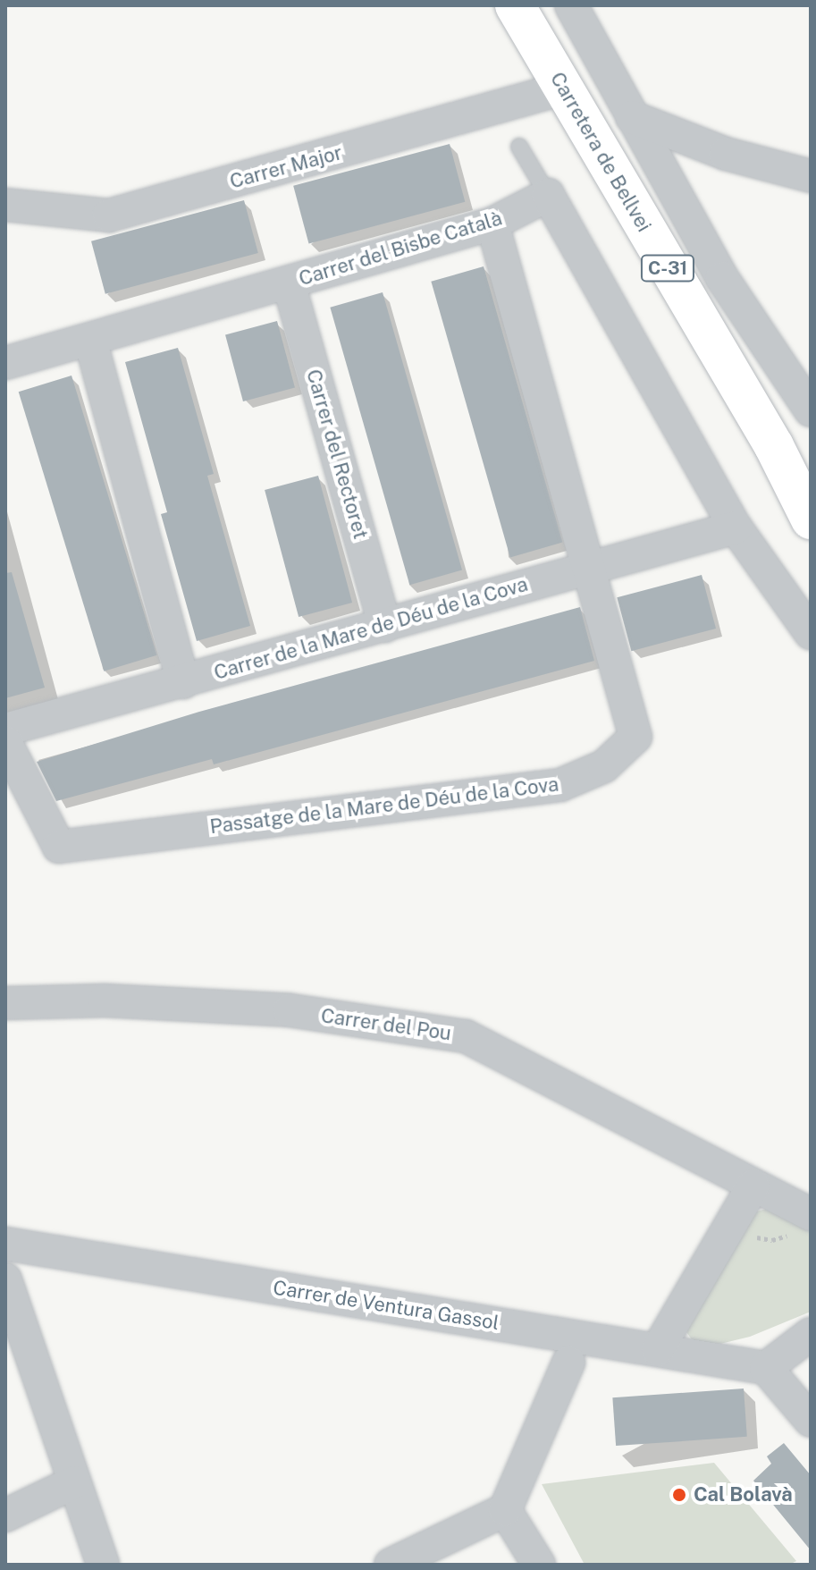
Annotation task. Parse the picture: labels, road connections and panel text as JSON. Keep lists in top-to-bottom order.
{
  "streets": {
    "main road": ["Carretera de Bellvei", "C-31"],
    "street": [
      "Carrer Major",
      "Carrer del Bisbe Català",
      "Carrer del Rectoret",
      "Carrer de la Mare de Déu de la Cova",
      "Passatge de la Mare de Déu de la Cova",
      "Carrer del Pou",
      "Carrer de Ventura Gassol"
    ]
  },
  "crossings": [
    ["Carretera de Bellvei", "Carrer Major"],
    ["Carrer del Bisbe Català", "Carrer del Rectoret"],
    ["Carrer del Rectoret", "Carrer de la Mare de Déu de la Cova"],
    ["Carrer de la Mare de Déu de la Cova", "Passatge de la Mare de Déu de la Cova"]
  ],
  "places": ["Cal Bolavà"]
}
